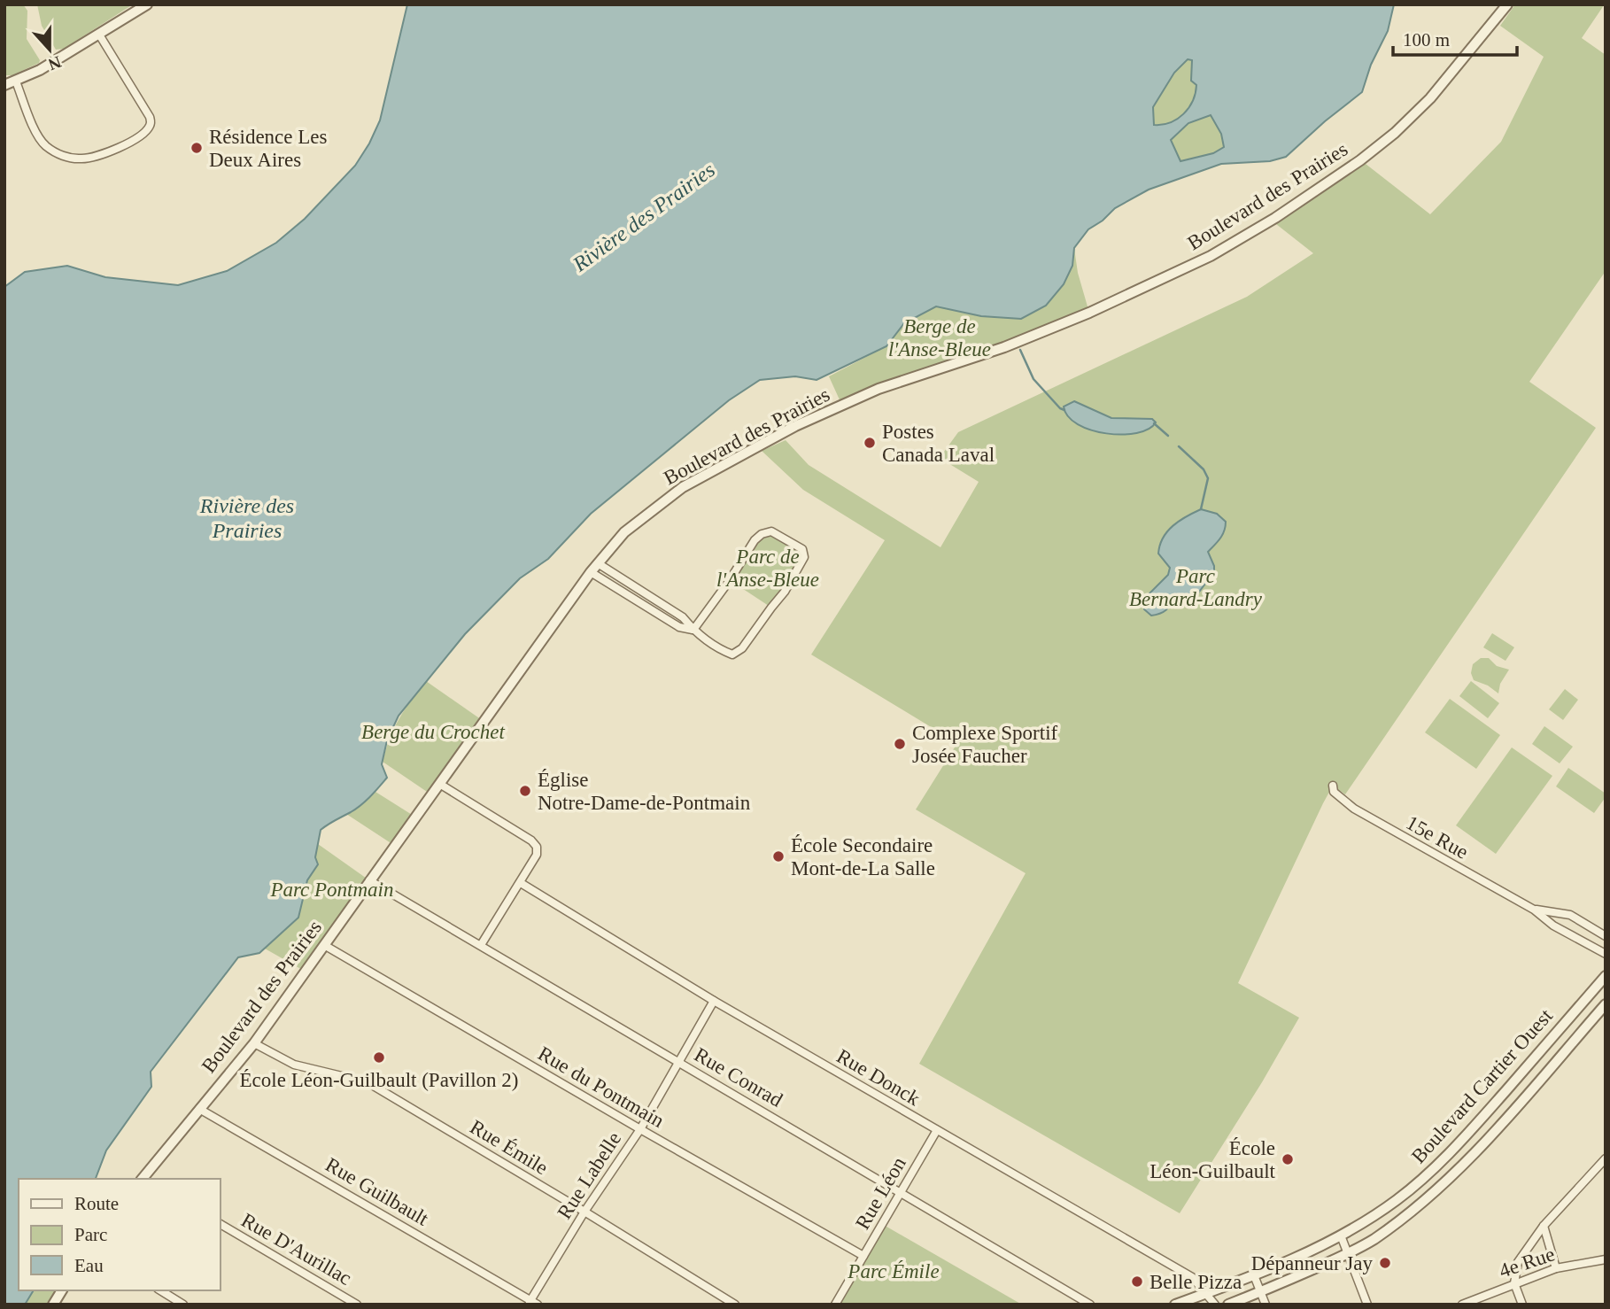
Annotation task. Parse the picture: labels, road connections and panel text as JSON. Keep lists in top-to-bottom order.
{
  "streets": {
    "street": [
      "Boulevard des Prairies",
      "15e Rue",
      "Rue Conrad",
      "Rue Donck",
      "Boulevard Cartier Ouest",
      "Rue du Pontmain",
      "Rue Émile",
      "Rue Labelle",
      "Rue Guilbault",
      "Rue Léon",
      "Rue D'Aurillac",
      "4e Rue"
    ]
  },
  "crossings": [
    ["Boulevard des Prairies", "Rue Conrad"],
    ["Boulevard des Prairies", "Rue du Pontmain"],
    ["Boulevard des Prairies", "Rue Émile"],
    ["Boulevard des Prairies", "Rue Guilbault"],
    ["Rue Conrad", "Rue Labelle"],
    ["Rue Conrad", "Rue Léon"],
    ["Rue Donck", "Boulevard Cartier Ouest"],
    ["Rue Donck", "Rue Labelle"],
    ["Rue Donck", "Rue Léon"],
    ["Rue du Pontmain", "Rue Labelle"],
    ["Rue du Pontmain", "Rue Léon"],
    ["Rue Émile", "Rue Labelle"],
    ["Rue Labelle", "Rue Guilbault"]
  ],
  "water": ["Rivière des Prairies"],
  "parks": [
    "Berge de l'Anse-Bleue",
    "Parc de l'Anse-Bleue",
    "Parc Bernard-Landry",
    "Berge du Crochet",
    "Parc Pontmain",
    "Parc Émile"
  ],
  "places": [
    "Résidence Les Deux Aires",
    "Postes Canada Laval",
    "Complexe Sportif Josée Faucher",
    "Église Notre-Dame-de-Pontmain",
    "École Secondaire Mont-de-La Salle",
    "École Léon-Guilbault (Pavillon 2)",
    "École Léon-Guilbault",
    "Dépanneur Jay",
    "Belle Pizza"
  ],
  "legend": ["Route", "Parc", "Eau"],
  "scale_bar": "100 m",
  "north": "bottom"
}
